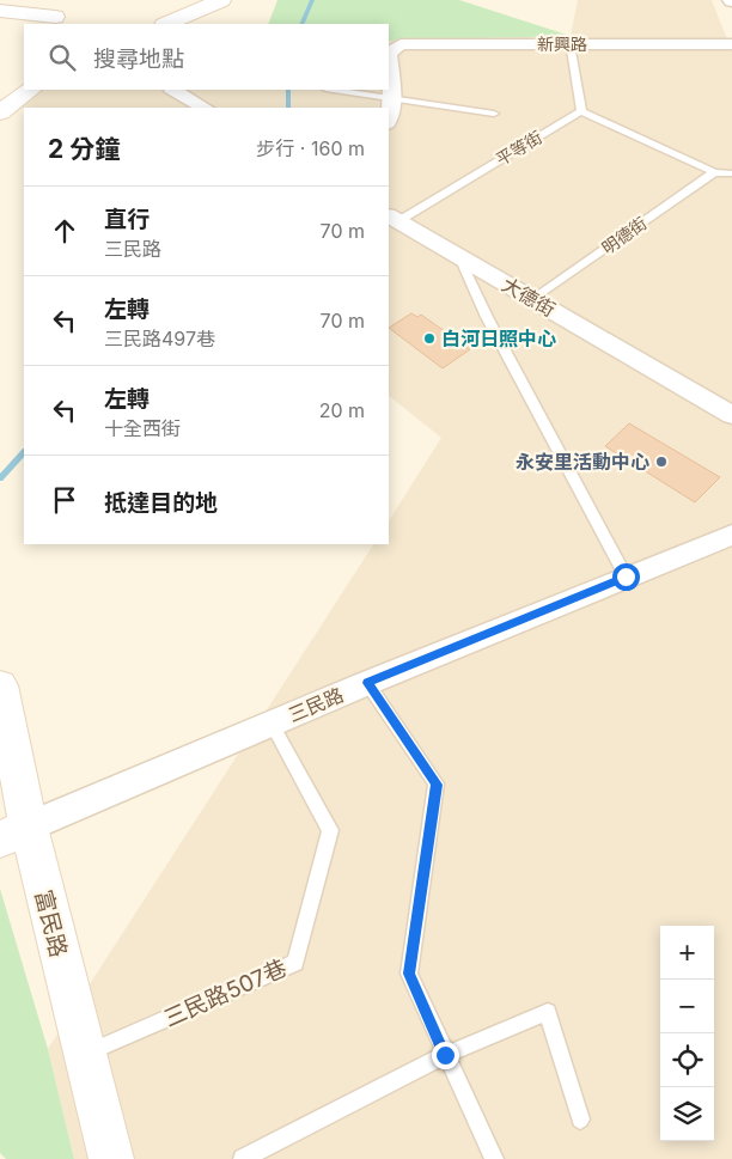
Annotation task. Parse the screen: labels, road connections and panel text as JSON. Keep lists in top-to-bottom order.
{
  "streets": {
    "main road": ["富民路"],
    "street": ["新興路", "大德街", "三民路"],
    "lane": ["平等街", "明德街", "三民路507巷"]
  },
  "crossings": [
    ["平等街", "大德街"],
    ["明德街", "大德街"],
    ["三民路", "富民路"],
    ["三民路", "三民路507巷"],
    ["富民路", "三民路507巷"]
  ],
  "places": ["白河日照中心", "永安里活動中心"],
  "page": {
    "search": "搜尋地點",
    "heading": ["2 分鐘", "步行 · 160 m"],
    "list": [
      ["直行", "三民路", "70 m"],
      ["左轉", "三民路497巷", "70 m"],
      ["左轉", "十全西街", "20 m"],
      "抵達目的地"
    ],
    "map_buttons": ["+", "−"]
  }
}
